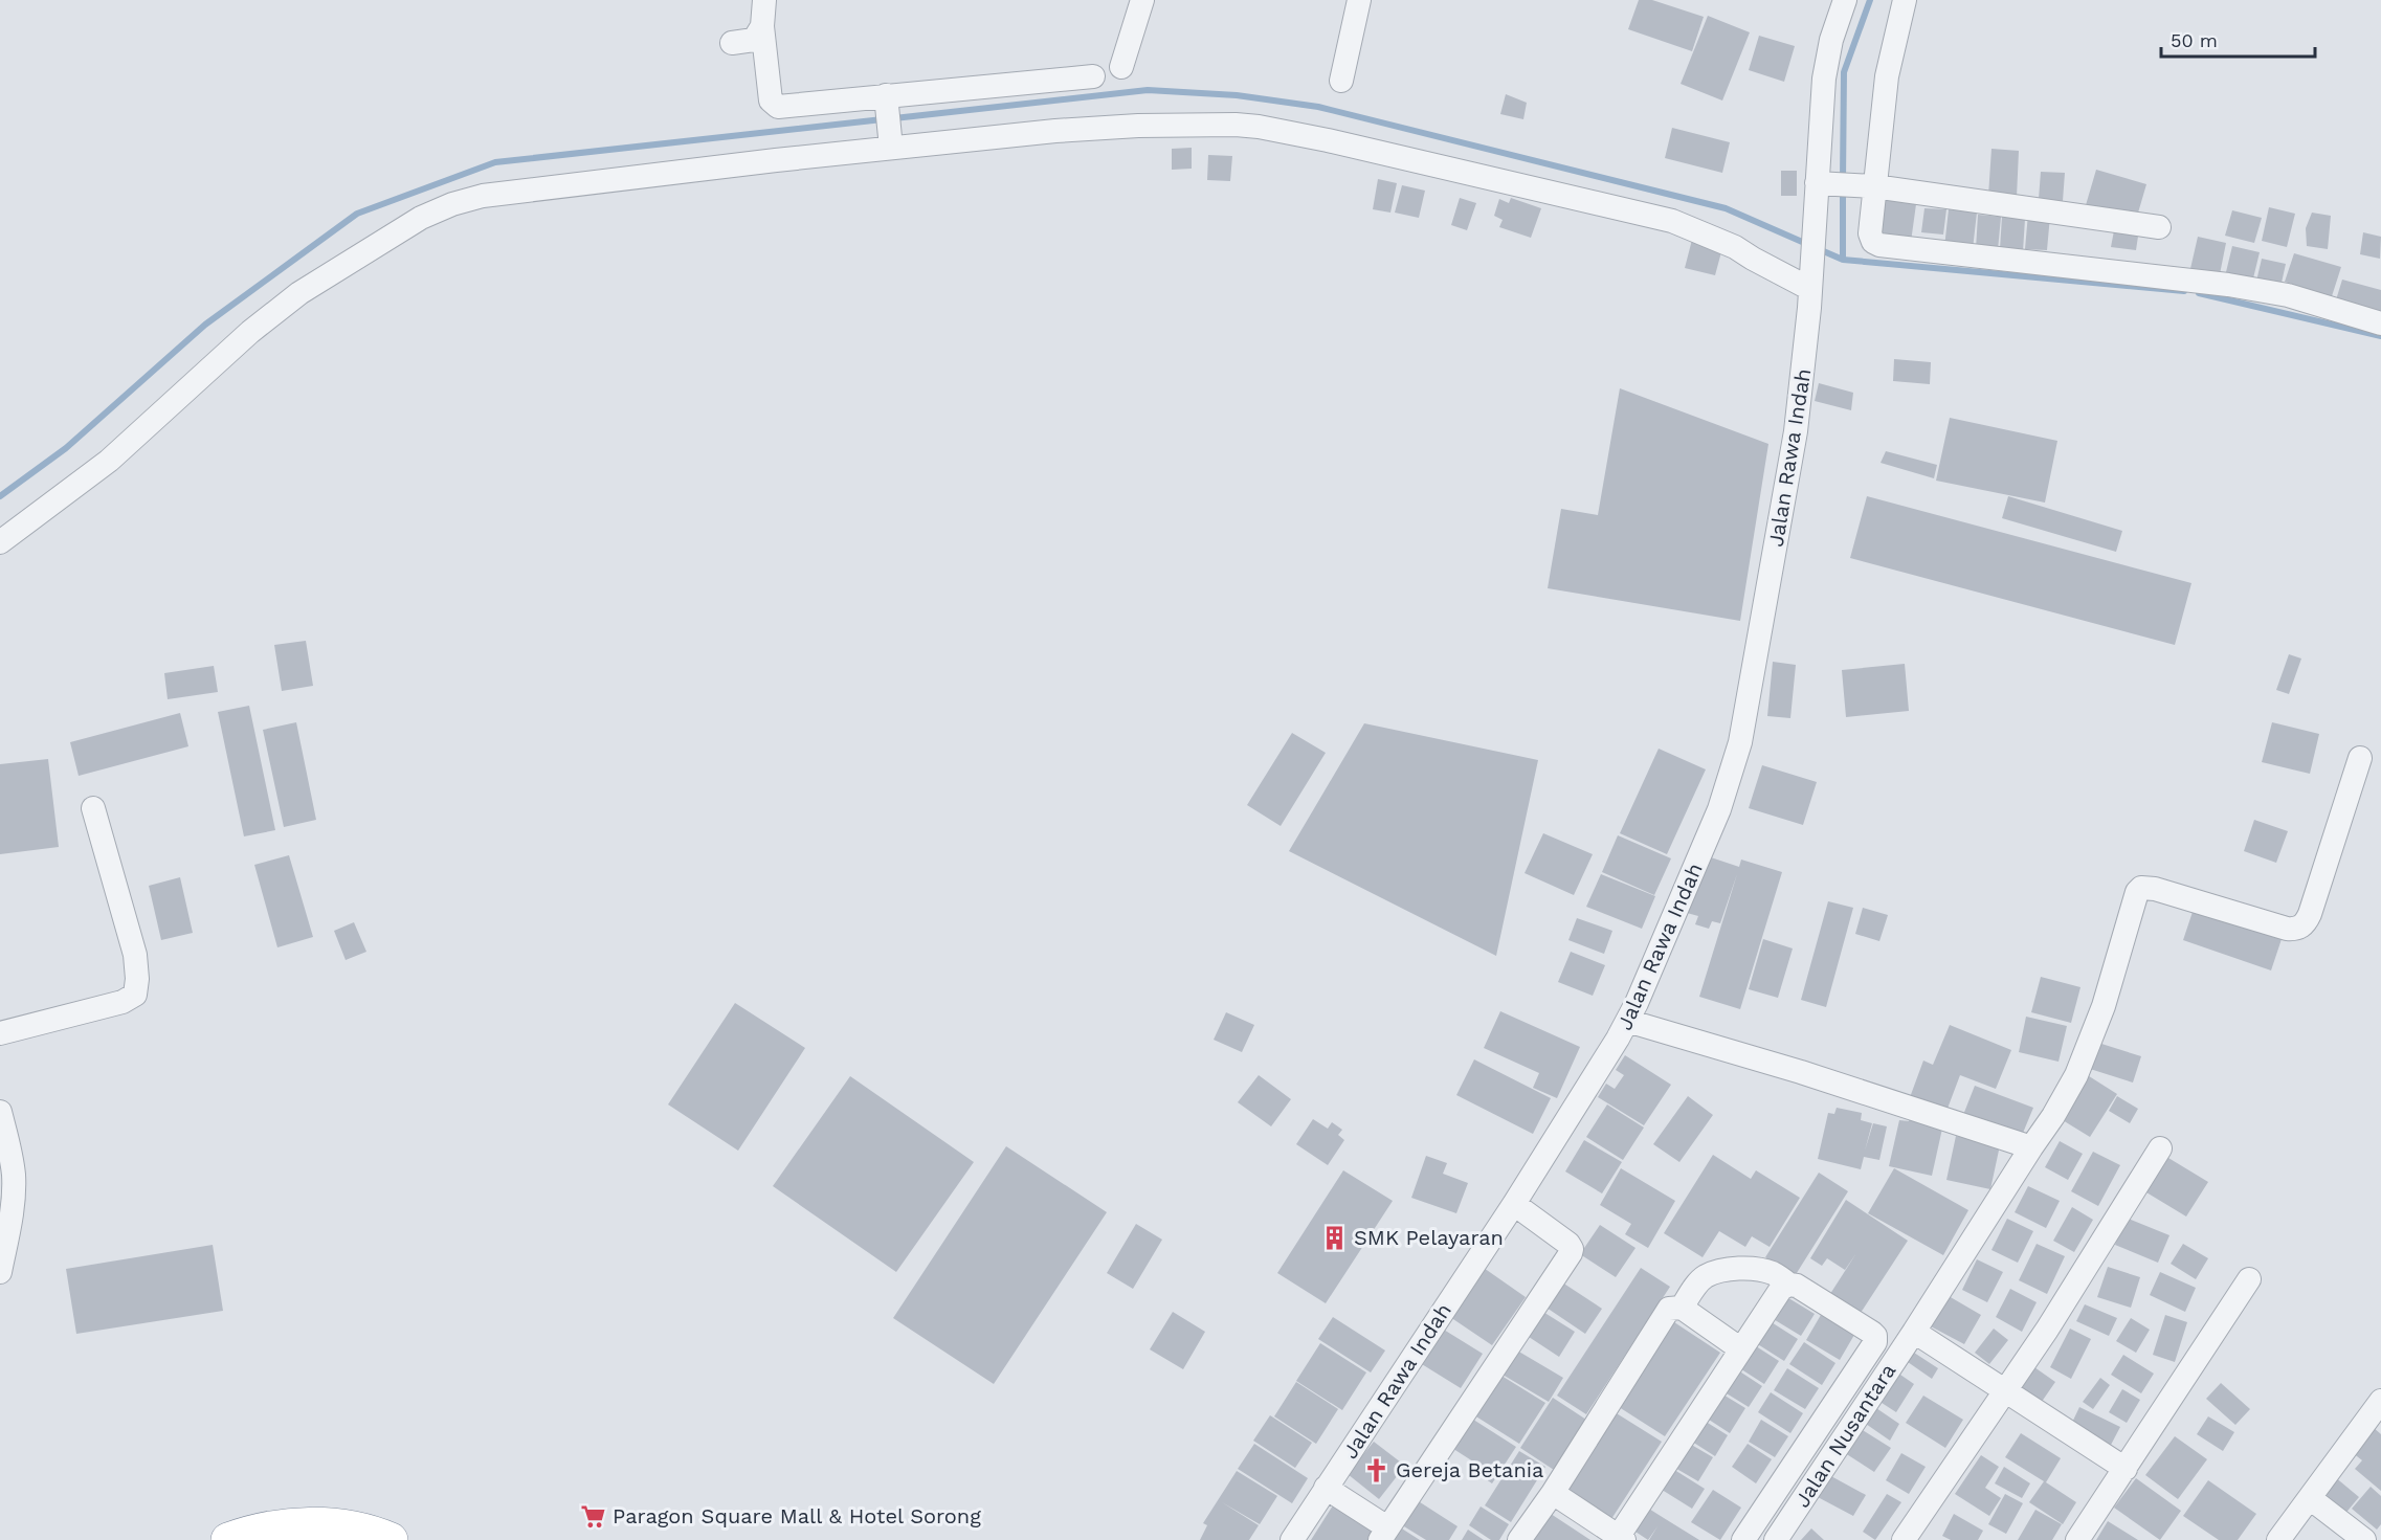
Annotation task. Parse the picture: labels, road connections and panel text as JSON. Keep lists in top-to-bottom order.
{
  "streets": {
    "street": ["Jalan Rawa Indah", "Jalan Nusantara"]
  },
  "places": {
    "building": ["SMK Pelayaran"],
    "church": ["Gereja Betania"],
    "supermarket": ["Paragon Square Mall & Hotel Sorong"]
  },
  "scale_bar": "50 m"
}
